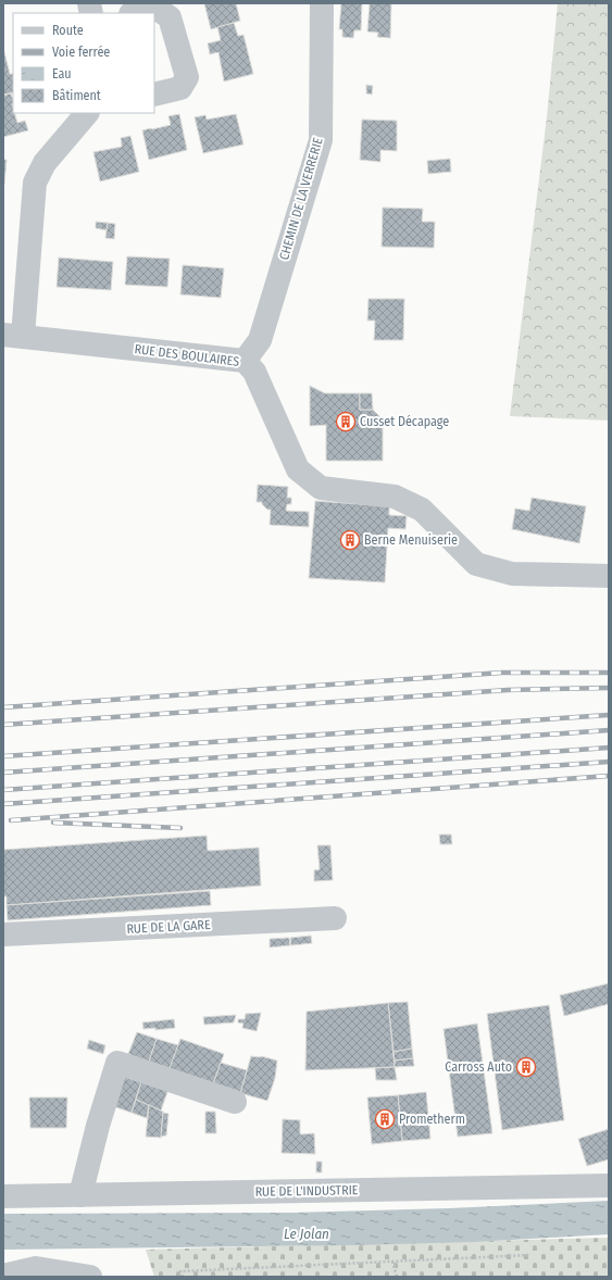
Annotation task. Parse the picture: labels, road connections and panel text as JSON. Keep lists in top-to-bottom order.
{
  "streets": {
    "street": [
      "CHEMIN DE LA VERRERIE",
      "RUE DES BOULAIRES",
      "RUE DE LA GARE",
      "RUE DE L'INDUSTRIE"
    ]
  },
  "crossings": [
    ["CHEMIN DE LA VERRERIE", "RUE DES BOULAIRES"]
  ],
  "water": ["Le Jolan"],
  "places": {
    "building": [
      "Cusset Décapage",
      "Berne Menuiserie",
      "Carross Auto",
      "Prometherm"
    ]
  },
  "legend": [
    "Route",
    "Voie ferrée",
    "Eau",
    "Bâtiment"
  ]
}
